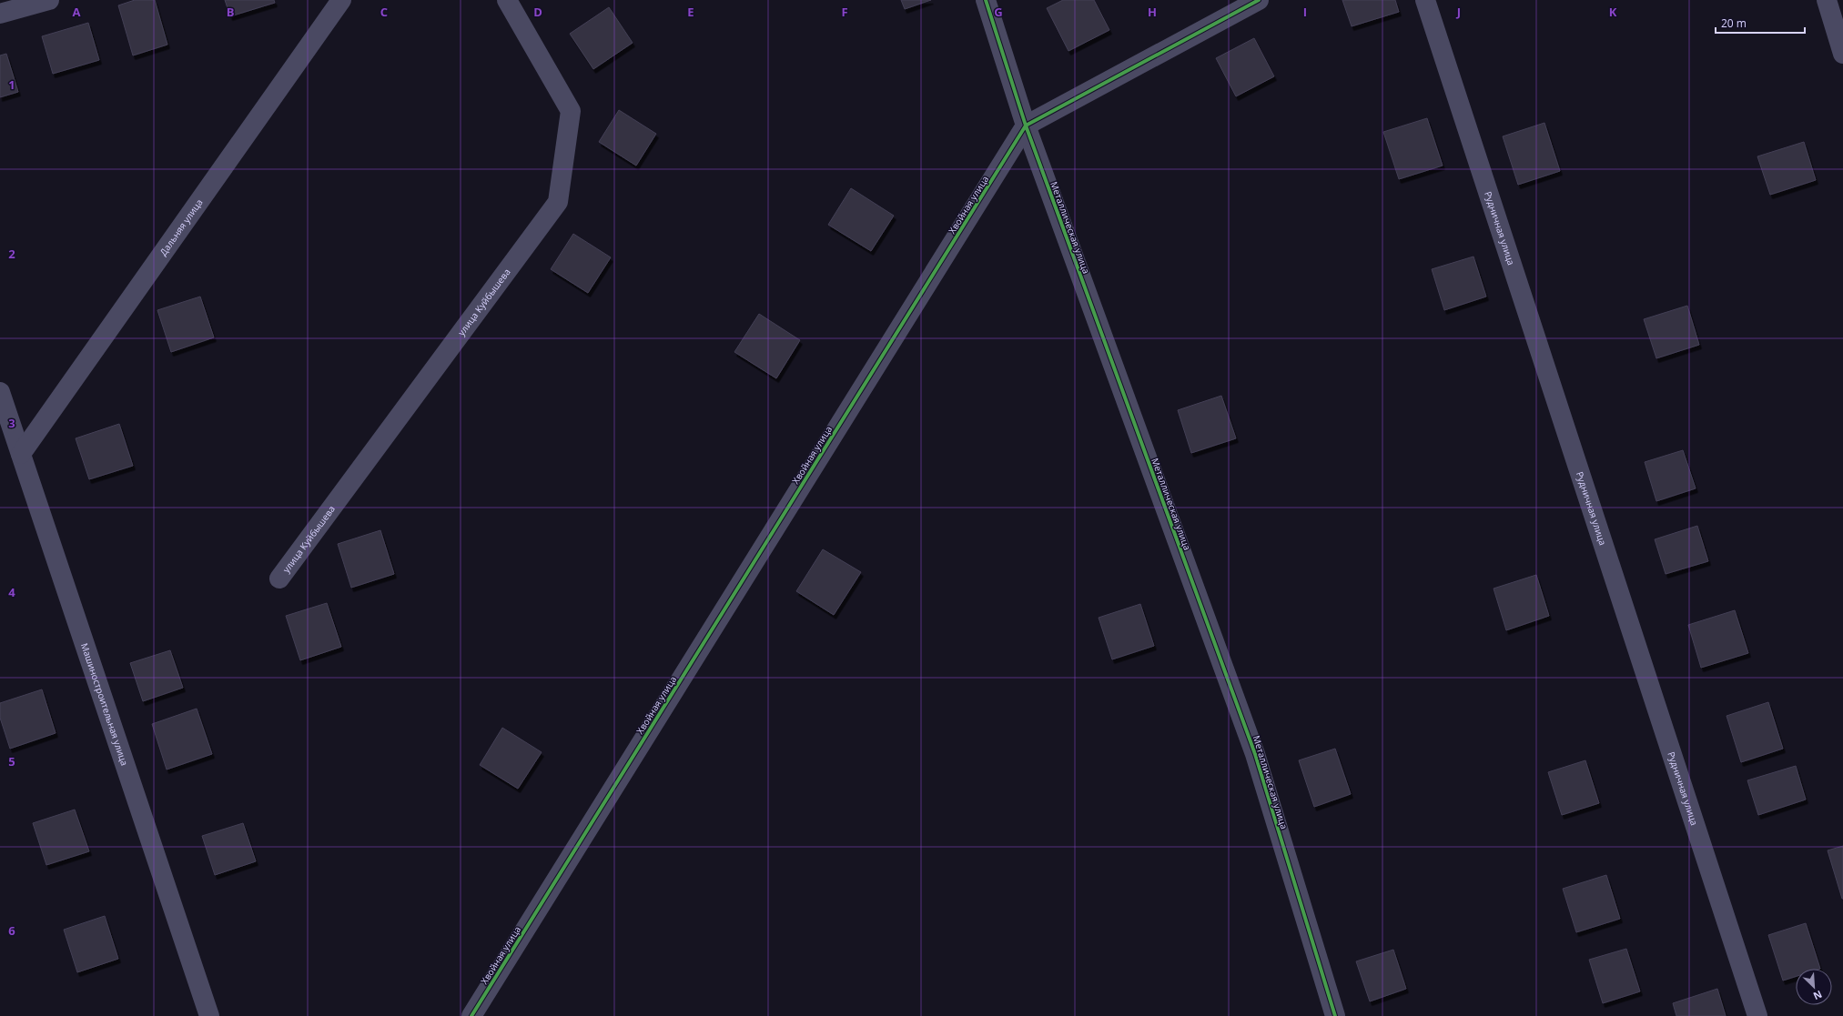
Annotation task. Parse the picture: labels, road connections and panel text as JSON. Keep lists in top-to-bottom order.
{
  "streets": {
    "street": [
      "Хвойная улица",
      "Дальняя улица",
      "Металлическая улица",
      "Рудничная улица",
      "улица Куйбышева",
      "Машиностроительная улица"
    ]
  },
  "crossings": [
    ["Хвойная улица", "Металлическая улица"],
    ["Дальняя улица", "Машиностроительная улица"]
  ],
  "scale_bar": "20 m",
  "north": "bottom right",
  "grid": {
    "columns": [
      "A",
      "B",
      "C",
      "D",
      "E",
      "F",
      "G",
      "H",
      "I",
      "J",
      "K"
    ],
    "rows": [
      "1",
      "2",
      "3",
      "4",
      "5",
      "6"
    ]
  }
}
